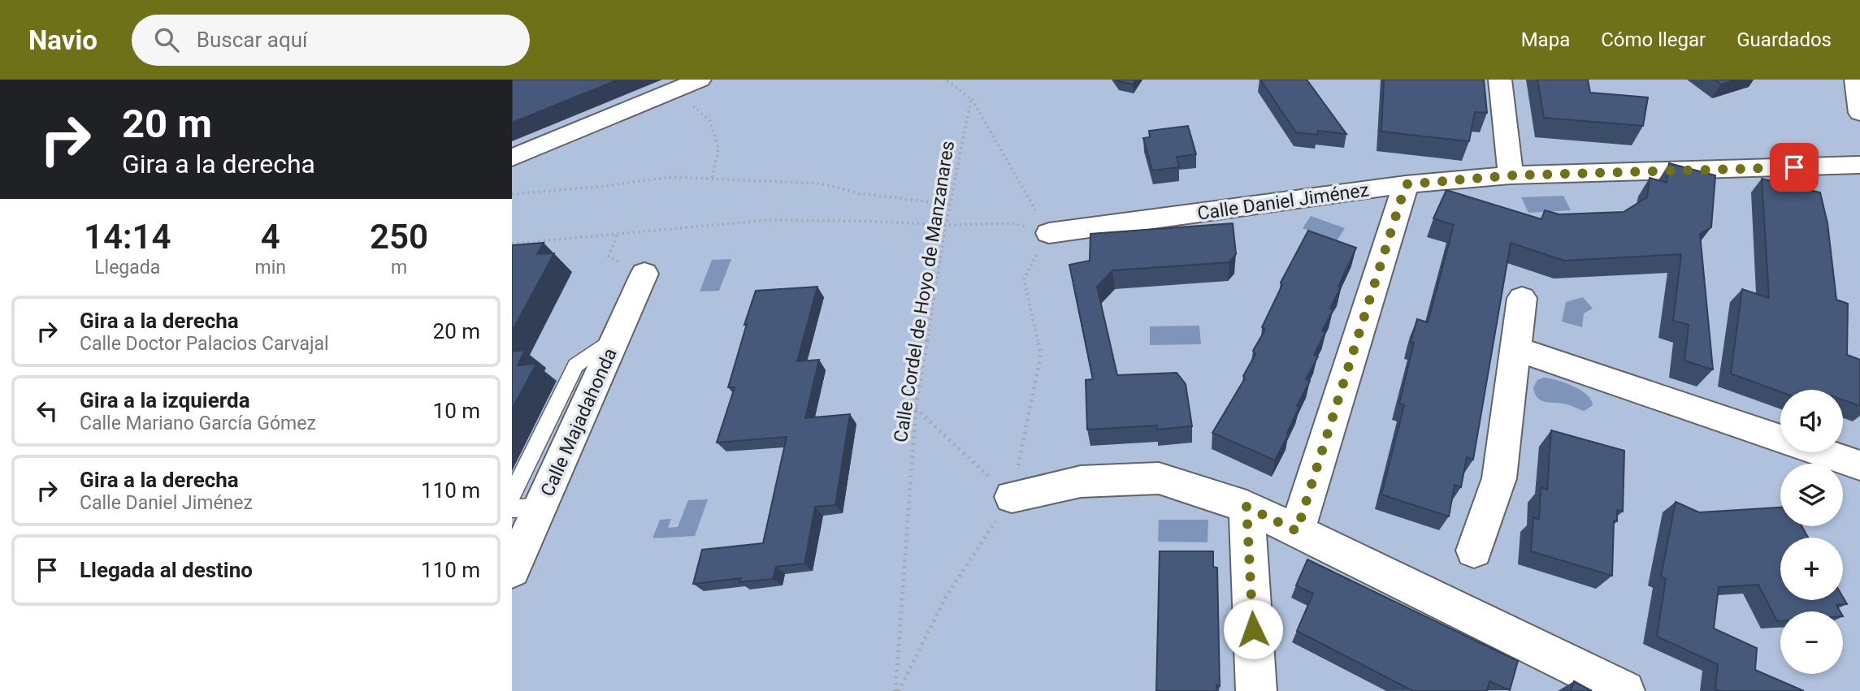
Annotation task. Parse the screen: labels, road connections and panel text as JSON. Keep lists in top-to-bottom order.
{
  "streets": {
    "street": ["Calle Daniel Jiménez", "Calle Majadahonda"],
    "path": ["Calle Cordel de Hoyo de Manzanares"]
  },
  "page": {
    "header": "Navio",
    "search": "Buscar aquí",
    "nav": ["Mapa", "Cómo llegar", "Guardados"],
    "turn": ["20 m", "Gira a la derecha"],
    "eta": [
      "14:14",
      "Llegada",
      "4",
      "min",
      "250",
      "m"
    ],
    "list": [
      {
        "name": "Gira a la derecha",
        "note": "Calle Doctor Palacios Carvajal",
        "value": "20 m"
      },
      {
        "name": "Gira a la izquierda",
        "note": "Calle Mariano García Gómez",
        "value": "10 m"
      },
      {
        "name": "Gira a la derecha",
        "note": "Calle Daniel Jiménez",
        "value": "110 m"
      },
      {
        "name": "Llegada al destino",
        "value": "110 m"
      }
    ],
    "map_buttons": ["+", "−"]
  }
}
